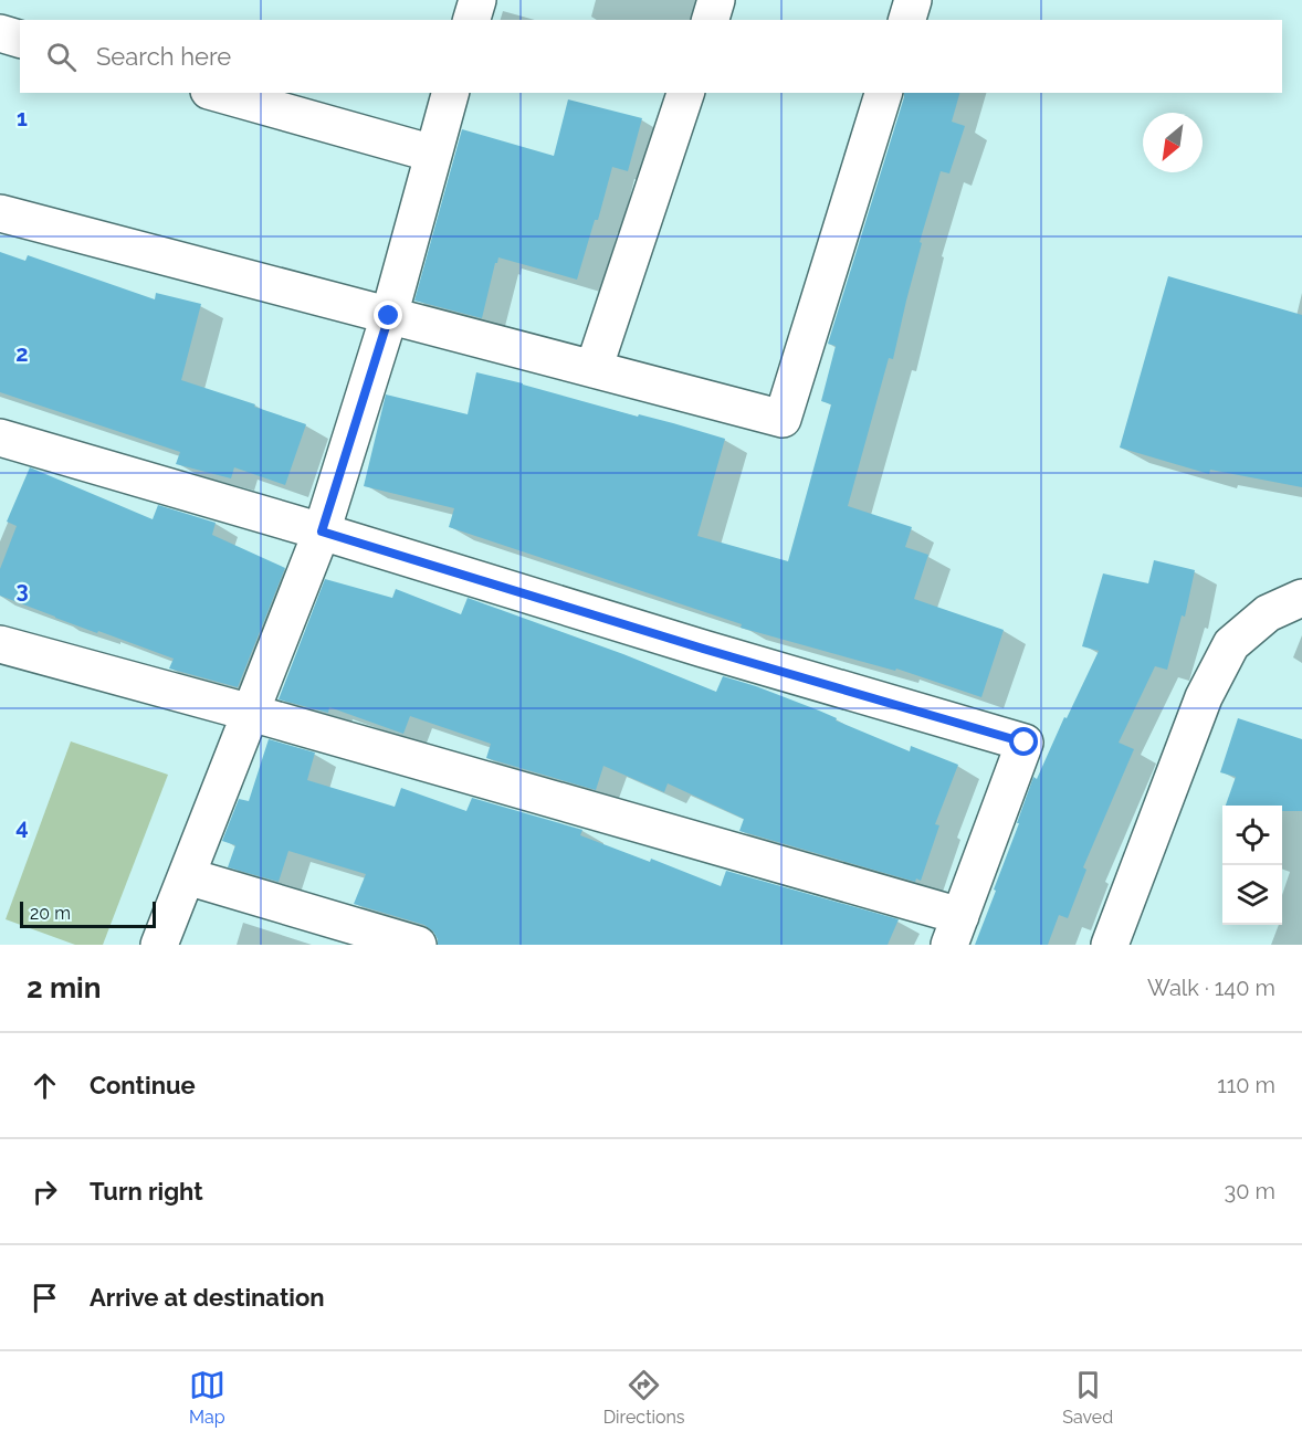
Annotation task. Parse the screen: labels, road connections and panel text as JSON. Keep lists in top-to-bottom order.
{
  "scale_bar": "20 m",
  "north": "bottom left",
  "page": {
    "search": "Search here",
    "scale": "20 m",
    "heading": ["2 min", "Walk · 140 m"],
    "list": [
      ["Continue", "110 m"],
      ["Turn right", "30 m"],
      "Arrive at destination"
    ],
    "nav": ["Map", "Directions", "Saved"]
  },
  "grid": {
    "rows": [
      "1",
      "2",
      "3",
      "4"
    ]
  }
}
